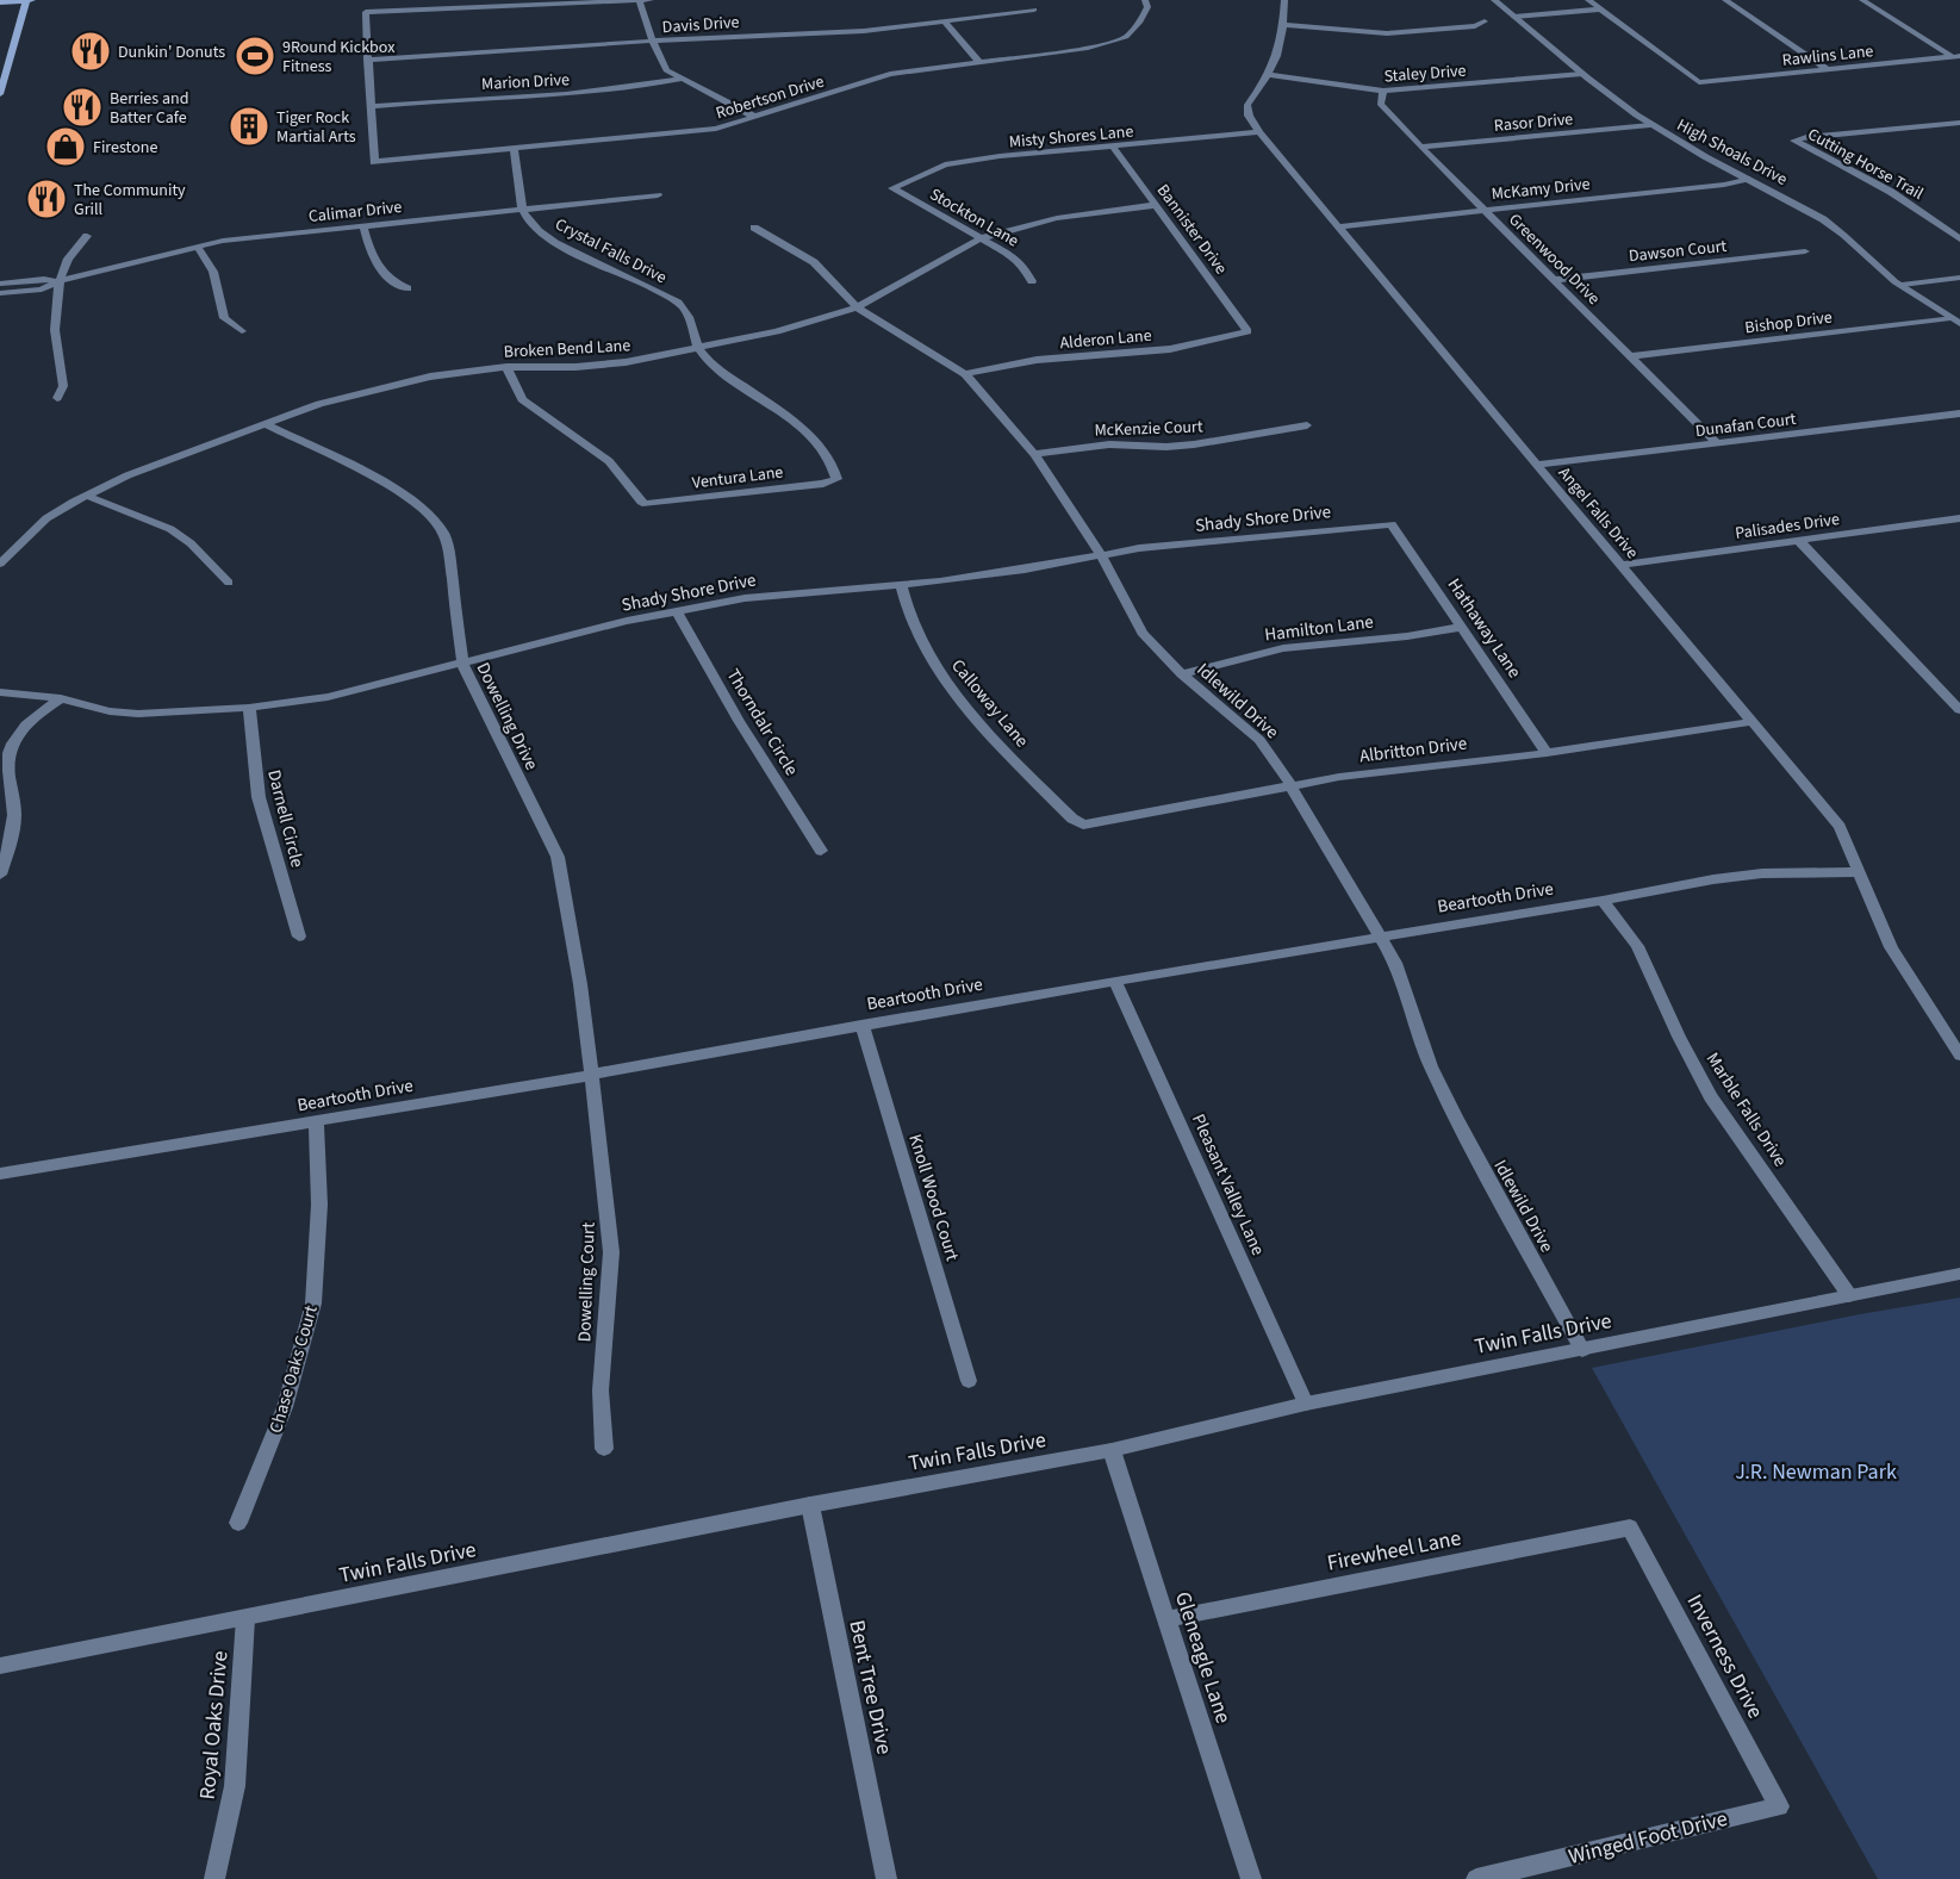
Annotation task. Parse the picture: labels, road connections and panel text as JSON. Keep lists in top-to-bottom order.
{
  "streets": {
    "street": [
      "Davis Drive",
      "Rawlins Lane",
      "Staley Drive",
      "Marion Drive",
      "Robertson Drive",
      "Rasor Drive",
      "Misty Shores Lane",
      "High Shoals Drive",
      "Cutting Horse Trail",
      "McKamy Drive",
      "Calimar Drive",
      "Stockton Lane",
      "Bannister Drive",
      "Crystal Falls Drive",
      "Dawson Court",
      "Greenwood Drive",
      "Bishop Drive",
      "Alderon Lane",
      "Broken Bend Lane",
      "Dunafan Court",
      "McKenzie Court",
      "Ventura Lane",
      "Angel Falls Drive",
      "Shady Shore Drive",
      "Palisades Drive",
      "Hamilton Lane",
      "Hathaway Lane",
      "Idlewild Drive",
      "Calloway Lane",
      "Dowelling Drive",
      "Thorndalr Circle",
      "Albritton Drive",
      "Darnell Circle",
      "Beartooth Drive",
      "Marble Falls Drive",
      "Pleasant Valley Lane",
      "Knoll Wood Court",
      "Dowelling Court",
      "Twin Falls Drive",
      "Chase Oaks Court",
      "Firewheel Lane",
      "Inverness Drive",
      "Gleneagle Lane",
      "Bent Tree Drive",
      "Royal Oaks Drive",
      "Winged Foot Drive"
    ]
  },
  "crossings": [
    ["Staley Drive", "High Shoals Drive"],
    ["Staley Drive", "Greenwood Drive"],
    ["Staley Drive", "Angel Falls Drive"],
    ["Marion Drive", "Robertson Drive"],
    ["Rasor Drive", "High Shoals Drive"],
    ["Rasor Drive", "Greenwood Drive"],
    ["Misty Shores Lane", "Stockton Lane"],
    ["Misty Shores Lane", "Bannister Drive"],
    ["Misty Shores Lane", "Angel Falls Drive"],
    ["High Shoals Drive", "McKamy Drive"],
    ["High Shoals Drive", "Bishop Drive"],
    ["McKamy Drive", "Greenwood Drive"],
    ["McKamy Drive", "Angel Falls Drive"],
    ["Calimar Drive", "Crystal Falls Drive"],
    ["Stockton Lane", "Broken Bend Lane"],
    ["Bannister Drive", "Alderon Lane"],
    ["Bannister Drive", "Broken Bend Lane"],
    ["Crystal Falls Drive", "Broken Bend Lane"],
    ["Crystal Falls Drive", "Ventura Lane"],
    ["Dawson Court", "Greenwood Drive"],
    ["Greenwood Drive", "Bishop Drive"],
    ["Greenwood Drive", "Dunafan Court"],
    ["Alderon Lane", "Idlewild Drive"],
    ["Broken Bend Lane", "Ventura Lane"],
    ["Broken Bend Lane", "Idlewild Drive"],
    ["Broken Bend Lane", "Dowelling Drive"],
    ["Dunafan Court", "Angel Falls Drive"],
    ["McKenzie Court", "Idlewild Drive"],
    ["Angel Falls Drive", "Palisades Drive"],
    ["Angel Falls Drive", "Albritton Drive"],
    ["Angel Falls Drive", "Beartooth Drive"],
    ["Shady Shore Drive", "Hathaway Lane"],
    ["Shady Shore Drive", "Idlewild Drive"],
    ["Shady Shore Drive", "Calloway Lane"],
    ["Shady Shore Drive", "Dowelling Drive"],
    ["Shady Shore Drive", "Thorndalr Circle"],
    ["Shady Shore Drive", "Darnell Circle"],
    ["Hamilton Lane", "Hathaway Lane"],
    ["Hamilton Lane", "Idlewild Drive"],
    ["Hathaway Lane", "Albritton Drive"],
    ["Idlewild Drive", "Albritton Drive"],
    ["Idlewild Drive", "Beartooth Drive"],
    ["Idlewild Drive", "Twin Falls Drive"],
    ["Calloway Lane", "Albritton Drive"],
    ["Dowelling Drive", "Beartooth Drive"],
    ["Dowelling Drive", "Dowelling Court"],
    ["Beartooth Drive", "Marble Falls Drive"],
    ["Beartooth Drive", "Pleasant Valley Lane"],
    ["Beartooth Drive", "Knoll Wood Court"],
    ["Beartooth Drive", "Dowelling Court"],
    ["Beartooth Drive", "Chase Oaks Court"],
    ["Marble Falls Drive", "Twin Falls Drive"],
    ["Pleasant Valley Lane", "Twin Falls Drive"],
    ["Twin Falls Drive", "Gleneagle Lane"],
    ["Twin Falls Drive", "Bent Tree Drive"],
    ["Twin Falls Drive", "Royal Oaks Drive"],
    ["Firewheel Lane", "Inverness Drive"],
    ["Firewheel Lane", "Gleneagle Lane"],
    ["Inverness Drive", "Winged Foot Drive"]
  ],
  "parks": ["J.R. Newman Park"],
  "places": {
    "restaurant": ["Dunkin' Donuts", "Berries and Batter Cafe", "The Community Grill"],
    "sports": ["9Round Kickbox Fitness"],
    "building": ["Tiger Rock Martial Arts"],
    "shop": ["Firestone"]
  }
}
